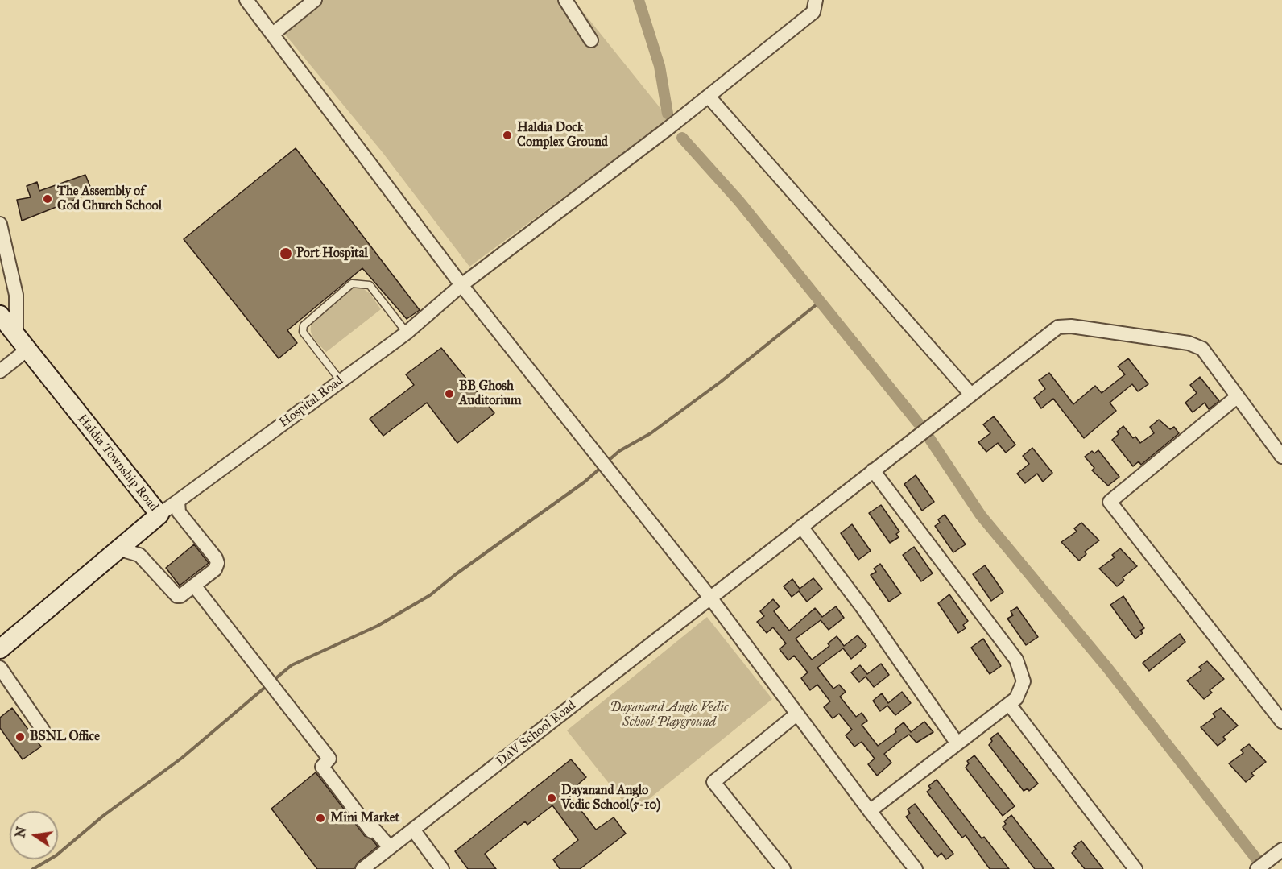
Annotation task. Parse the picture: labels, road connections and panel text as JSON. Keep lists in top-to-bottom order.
{
  "streets": {
    "main road": ["Haldia Township Road"],
    "street": ["Hospital Road", "DAV School Road"]
  },
  "crossings": [
    ["Hospital Road", "Haldia Township Road"]
  ],
  "parks": ["Dayanand Anglo Vedic School Playground"],
  "places": [
    "Haldia Dock Complex Ground",
    "The Assembly of God Church School",
    "Port Hospital",
    "BB Ghosh Auditorium",
    "BSNL Office",
    "Dayanand Anglo Vedic School(5-10)",
    "Mini Market"
  ],
  "north": "left"
}
